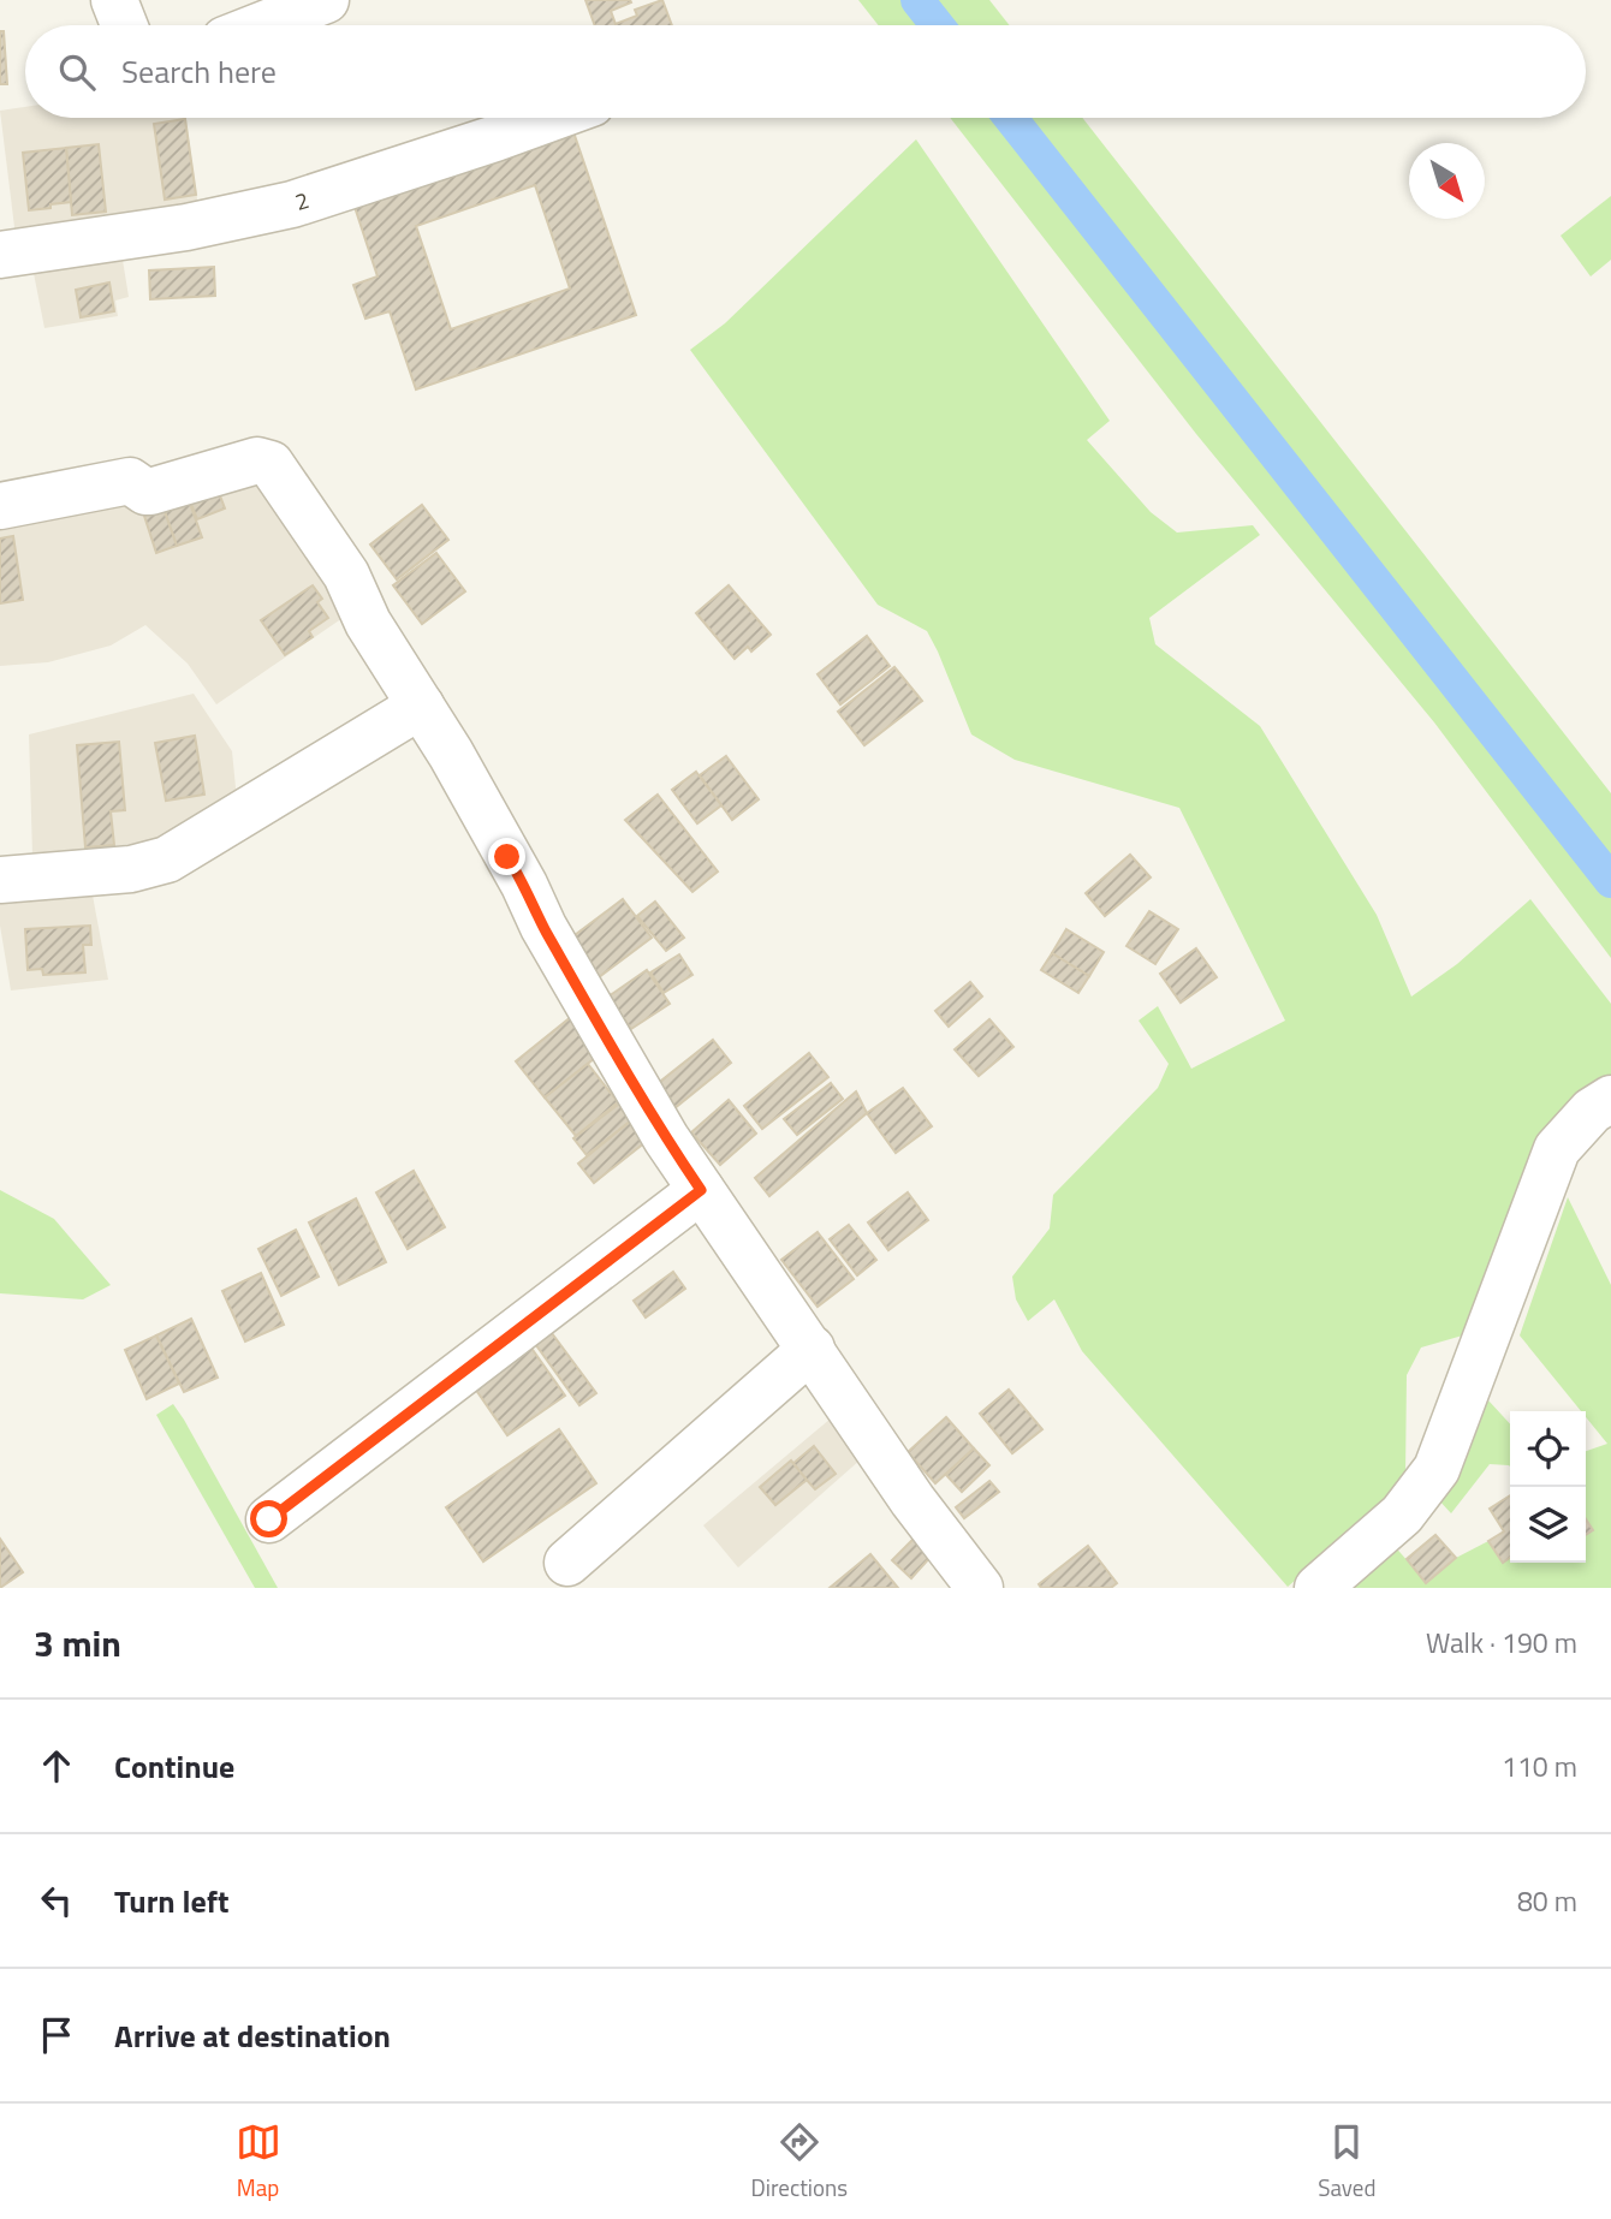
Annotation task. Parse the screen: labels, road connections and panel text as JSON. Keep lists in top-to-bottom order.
{
  "streets": {
    "street": ["2"]
  },
  "north": "bottom right",
  "page": {
    "search": "Search here",
    "heading": ["3 min", "Walk · 190 m"],
    "list": [
      ["Continue", "110 m"],
      ["Turn left", "80 m"],
      "Arrive at destination"
    ],
    "nav": ["Map", "Directions", "Saved"]
  }
}
